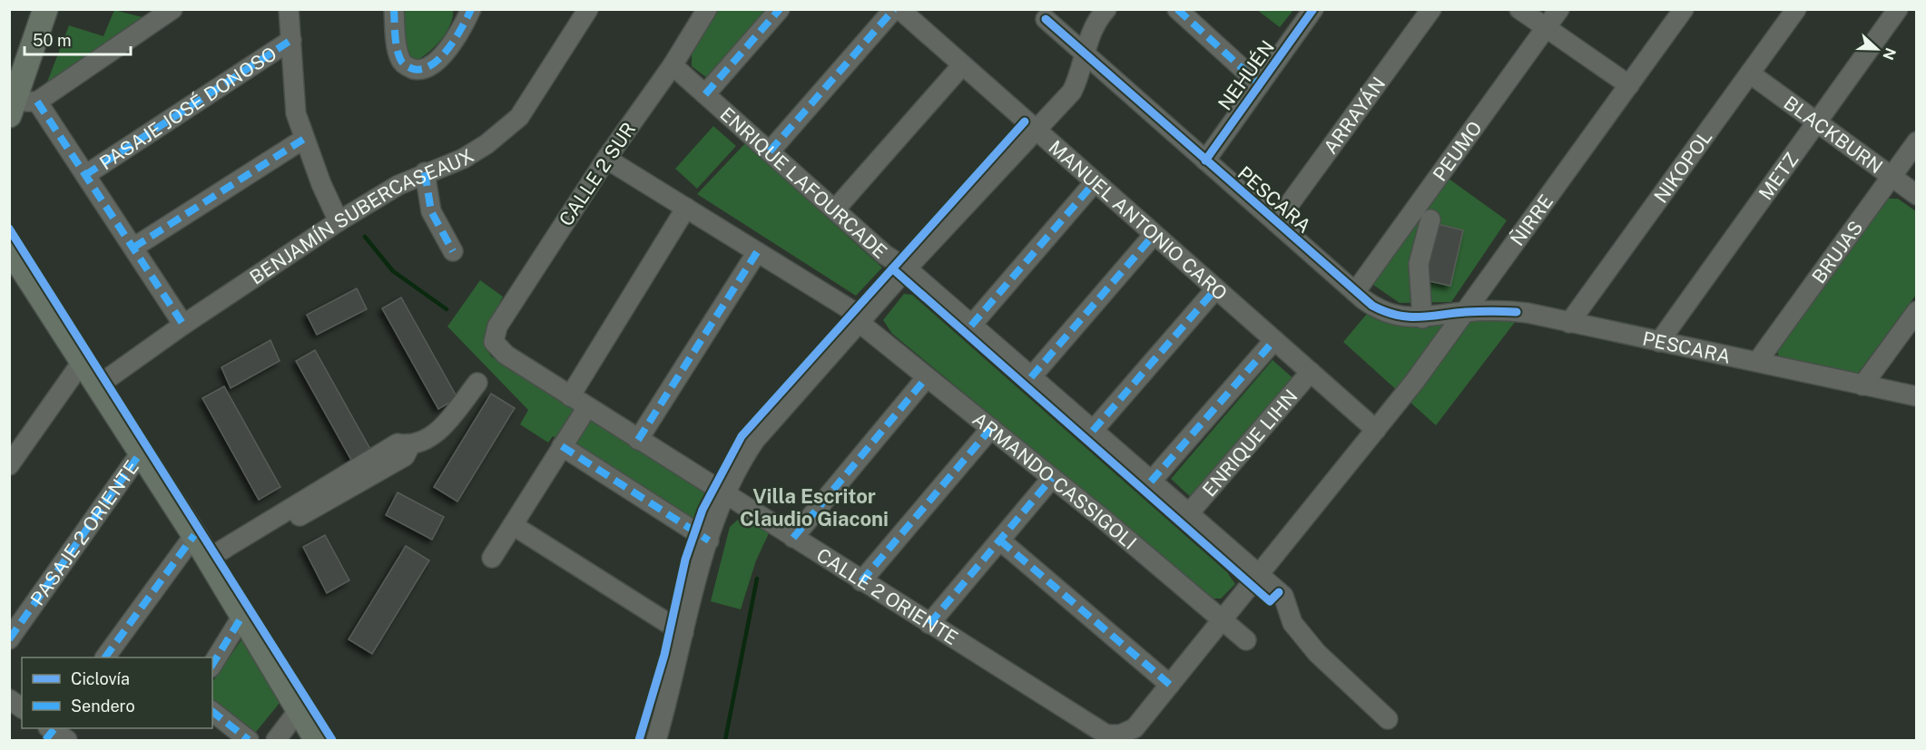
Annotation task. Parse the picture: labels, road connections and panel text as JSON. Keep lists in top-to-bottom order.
{
  "streets": {
    "street": [
      "NEHUÉN",
      "PASAJE JOSÉ DONOSO",
      "ARRAYÁN",
      "BLACKBURN",
      "PEUMO",
      "NIKOPOL",
      "CALLE 2 SUR",
      "METZ",
      "ENRIQUE LAFOURCADE",
      "PESCARA",
      "BENJAMÍN SUBERCASEAUX",
      "MANUEL ANTONIO CARO",
      "ÑIRRE",
      "BRUJAS",
      "ENRIQUE LIHN",
      "ARMANDO CASSIGOLI",
      "PASAJE 2 ORIENTE",
      "CALLE 2 ORIENTE"
    ]
  },
  "crossings": [
    ["NEHUÉN", "PESCARA"],
    ["ARRAYÁN", "PESCARA"],
    ["BLACKBURN", "NIKOPOL"],
    ["BLACKBURN", "METZ"],
    ["BLACKBURN", "BRUJAS"],
    ["PEUMO", "PESCARA"],
    ["NIKOPOL", "PESCARA"],
    ["CALLE 2 SUR", "ENRIQUE LAFOURCADE"],
    ["CALLE 2 SUR", "ARMANDO CASSIGOLI"],
    ["CALLE 2 SUR", "CALLE 2 ORIENTE"],
    ["METZ", "PESCARA"],
    ["ENRIQUE LAFOURCADE", "ÑIRRE"],
    ["ENRIQUE LAFOURCADE", "ENRIQUE LIHN"],
    ["PESCARA", "ÑIRRE"],
    ["PESCARA", "BRUJAS"],
    ["MANUEL ANTONIO CARO", "ÑIRRE"],
    ["MANUEL ANTONIO CARO", "ENRIQUE LIHN"],
    ["ÑIRRE", "ARMANDO CASSIGOLI"],
    ["ÑIRRE", "CALLE 2 ORIENTE"]
  ],
  "districts": ["Villa Escritor Claudio Giaconi"],
  "legend": ["Ciclovía", "Sendero"],
  "scale_bar": "50 m",
  "north": "right"
}
